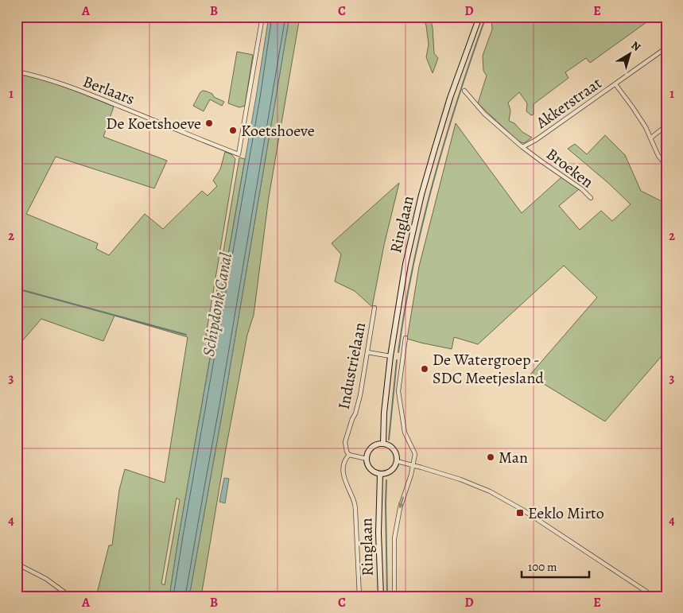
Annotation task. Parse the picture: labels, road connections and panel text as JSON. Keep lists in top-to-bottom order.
{
  "streets": {
    "main road": ["Ringlaan"],
    "street": [
      "Berlaars",
      "Akkerstraat",
      "Broeken",
      "Industrielaan"
    ]
  },
  "crossings": [
    ["Akkerstraat", "Broeken"]
  ],
  "water": ["Schipdonk Canal"],
  "places": {
    "other": [
      "De Koetshoeve",
      "Koetshoeve",
      "De Watergroep - SDC Meetjesland",
      "Man"
    ],
    "transit": ["Eeklo Mirto"]
  },
  "scale_bar": "100 m",
  "north": "top right",
  "grid": {
    "columns": [
      "A",
      "B",
      "C",
      "D",
      "E"
    ],
    "rows": [
      "1",
      "2",
      "3",
      "4"
    ]
  }
}
